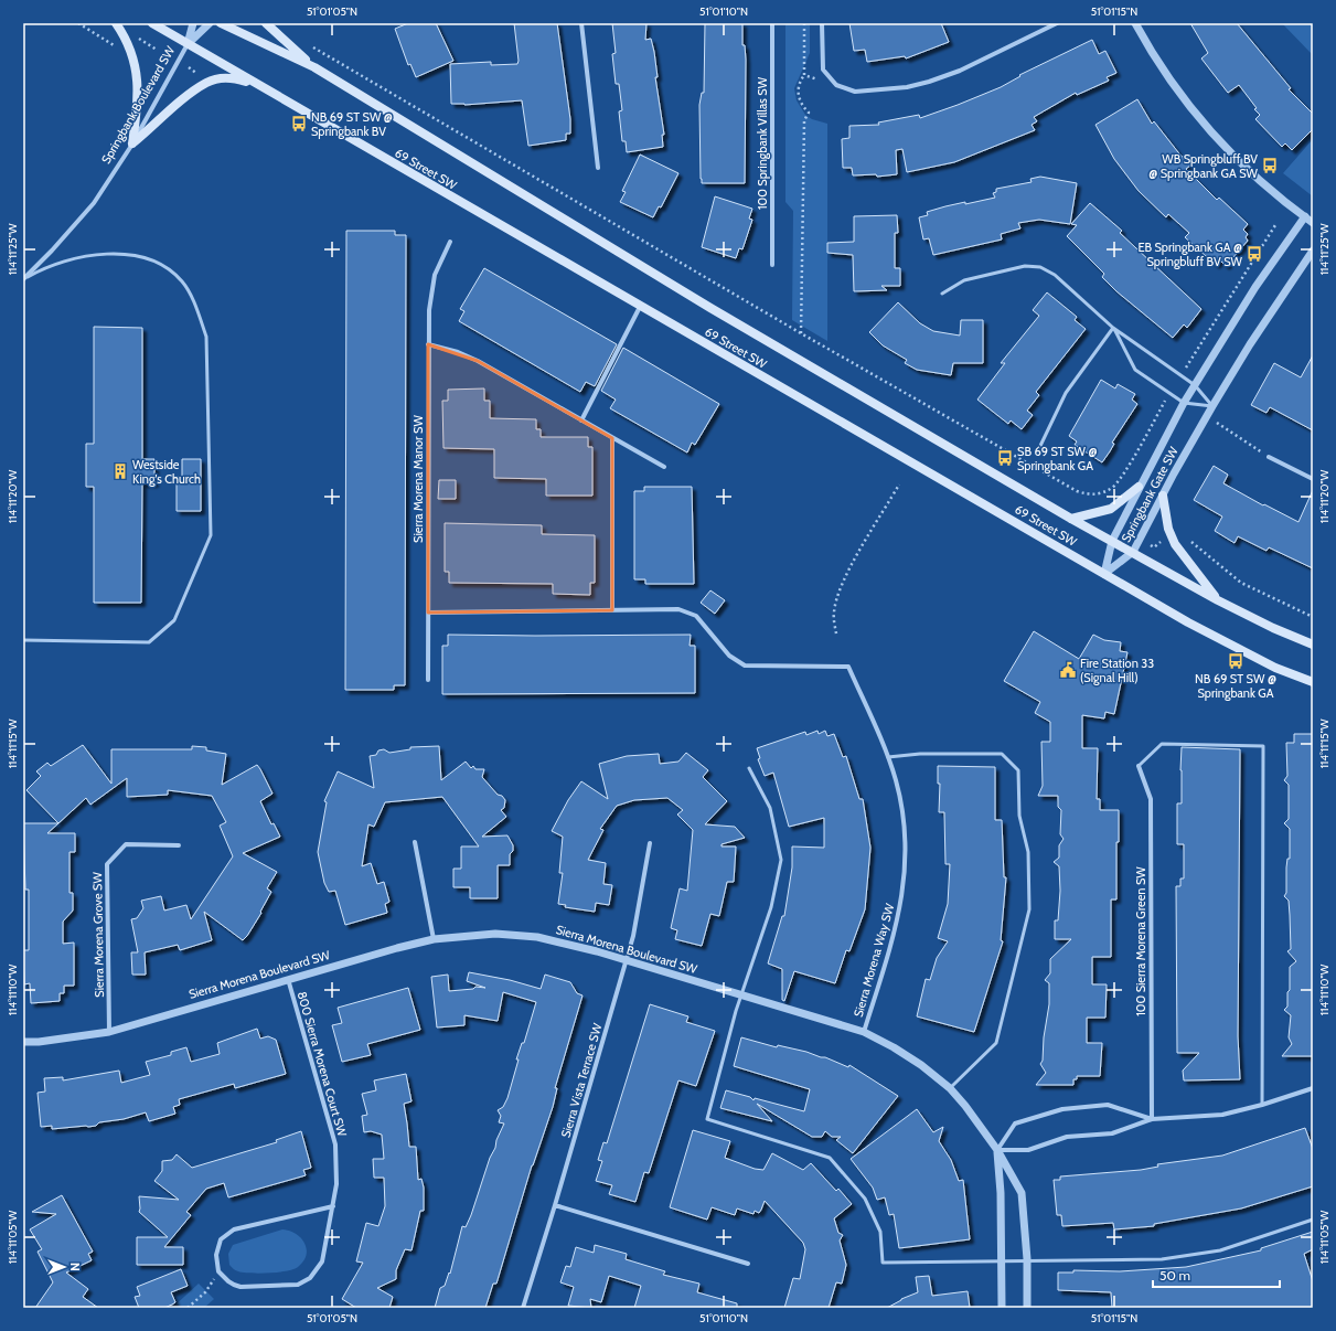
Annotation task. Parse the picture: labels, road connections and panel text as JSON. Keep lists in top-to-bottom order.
{
  "streets": {
    "main road": ["69 Street SW"],
    "street": [
      "Springbank Boulevard SW",
      "100 Springbank Villas SW",
      "Sierra Morena Manor SW",
      "Springbank Gate SW",
      "Sierra Morena Grove SW",
      "100 Sierra Morena Green SW",
      "Sierra Morena Boulevard SW",
      "Sierra Morena Way SW",
      "800 Sierra Morena Court SW",
      "Sierra Vista Terrace SW"
    ]
  },
  "crossings": [
    ["Springbank Boulevard SW", "69 Street SW"],
    ["69 Street SW", "Springbank Gate SW"],
    ["Sierra Morena Grove SW", "Sierra Morena Boulevard SW"],
    ["Sierra Morena Boulevard SW", "Sierra Morena Way SW"],
    ["Sierra Morena Boulevard SW", "800 Sierra Morena Court SW"],
    ["Sierra Morena Boulevard SW", "Sierra Vista Terrace SW"]
  ],
  "places": {
    "bus stop": [
      "NB 69 ST SW @ Springbank BV",
      "WB Springbluff BV @ Springbank GA SW",
      "EB Springbank GA @ Springbluff BV SW",
      "SB 69 ST SW @ Springbank GA",
      "NB 69 ST SW @ Springbank GA"
    ],
    "building": ["Westside King's Church"],
    "public building": ["Fire Station 33 (Signal Hill)"]
  },
  "scale_bar": "50 m",
  "north": "right",
  "coordinates": [
    "51°01'05\"N",
    "51°01'10\"N",
    "51°01'15\"N",
    "114°11'25\"W",
    "114°11'20\"W",
    "114°11'15\"W",
    "114°11'10\"W",
    "114°11'05\"W"
  ]
}
